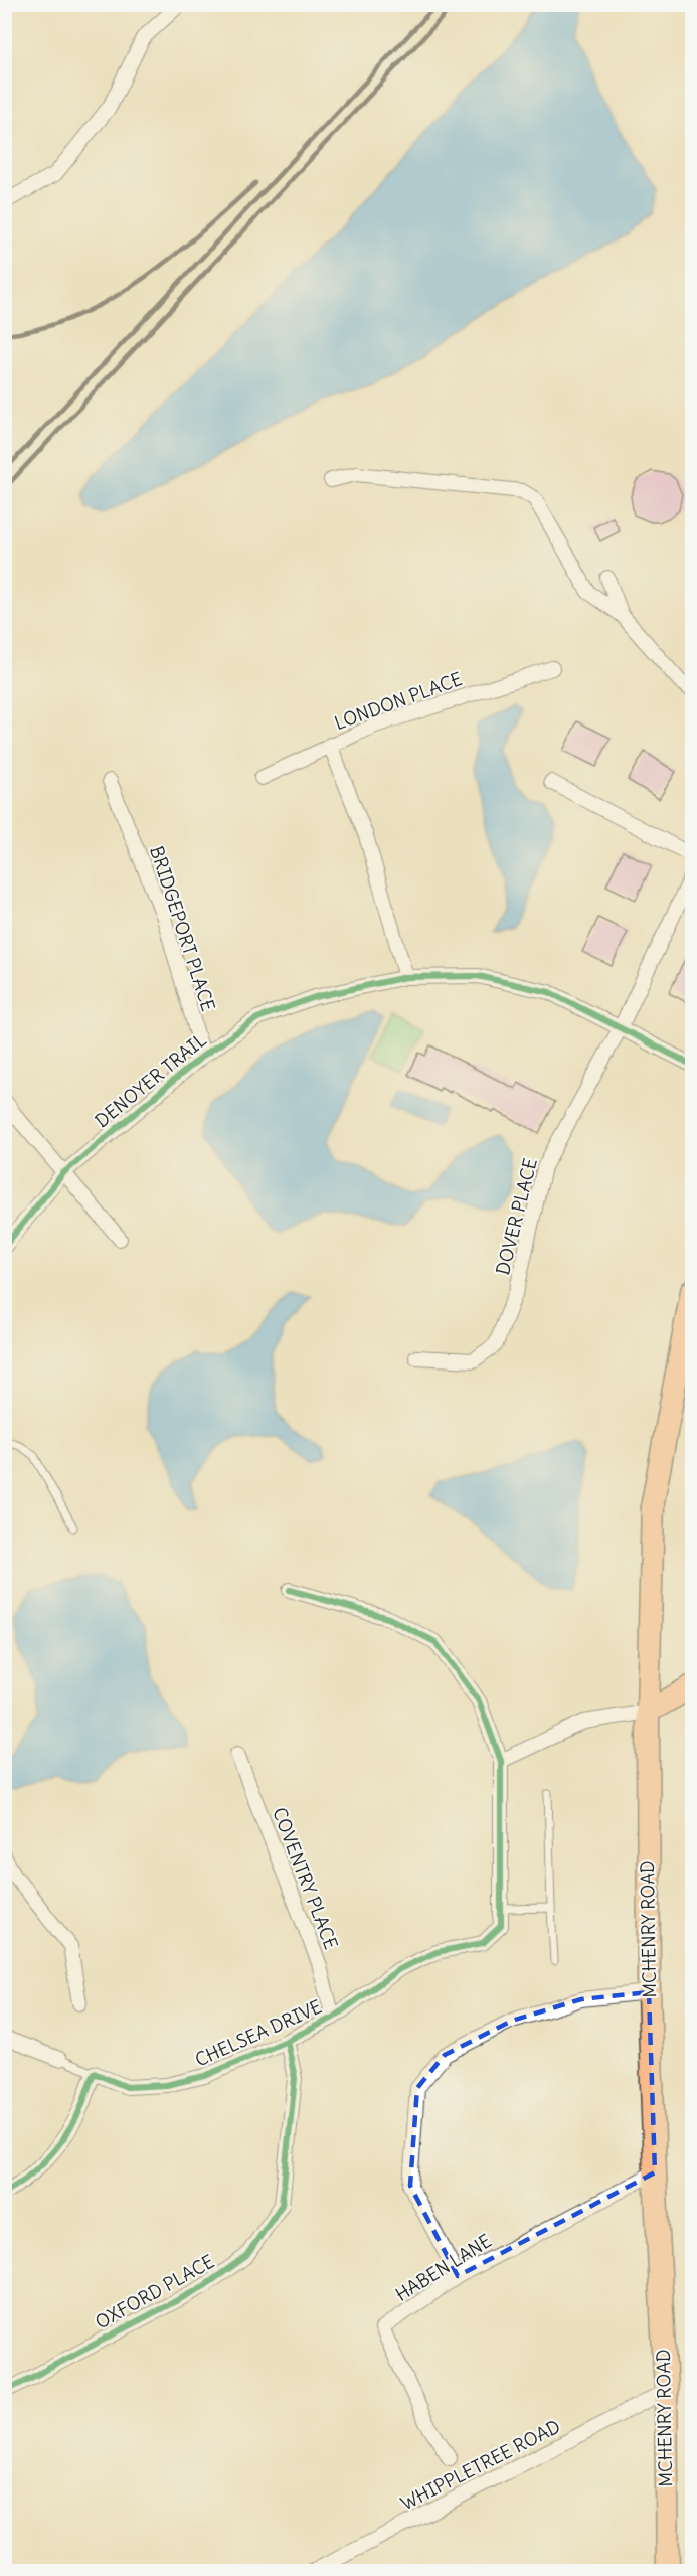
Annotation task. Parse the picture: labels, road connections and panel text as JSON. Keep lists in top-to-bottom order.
{
  "streets": {
    "main road": ["MCHENRY ROAD"],
    "street": [
      "LONDON PLACE",
      "BRIDGEPORT PLACE",
      "DENOYER TRAIL",
      "DOVER PLACE",
      "COVENTRY PLACE",
      "CHELSEA DRIVE",
      "HABEN LANE",
      "OXFORD PLACE",
      "WHIPPLETREE ROAD"
    ]
  },
  "crossings": [
    ["BRIDGEPORT PLACE", "DENOYER TRAIL"],
    ["DENOYER TRAIL", "DOVER PLACE"],
    ["COVENTRY PLACE", "CHELSEA DRIVE"],
    ["MCHENRY ROAD", "HABEN LANE"],
    ["MCHENRY ROAD", "WHIPPLETREE ROAD"],
    ["CHELSEA DRIVE", "OXFORD PLACE"]
  ]
}
